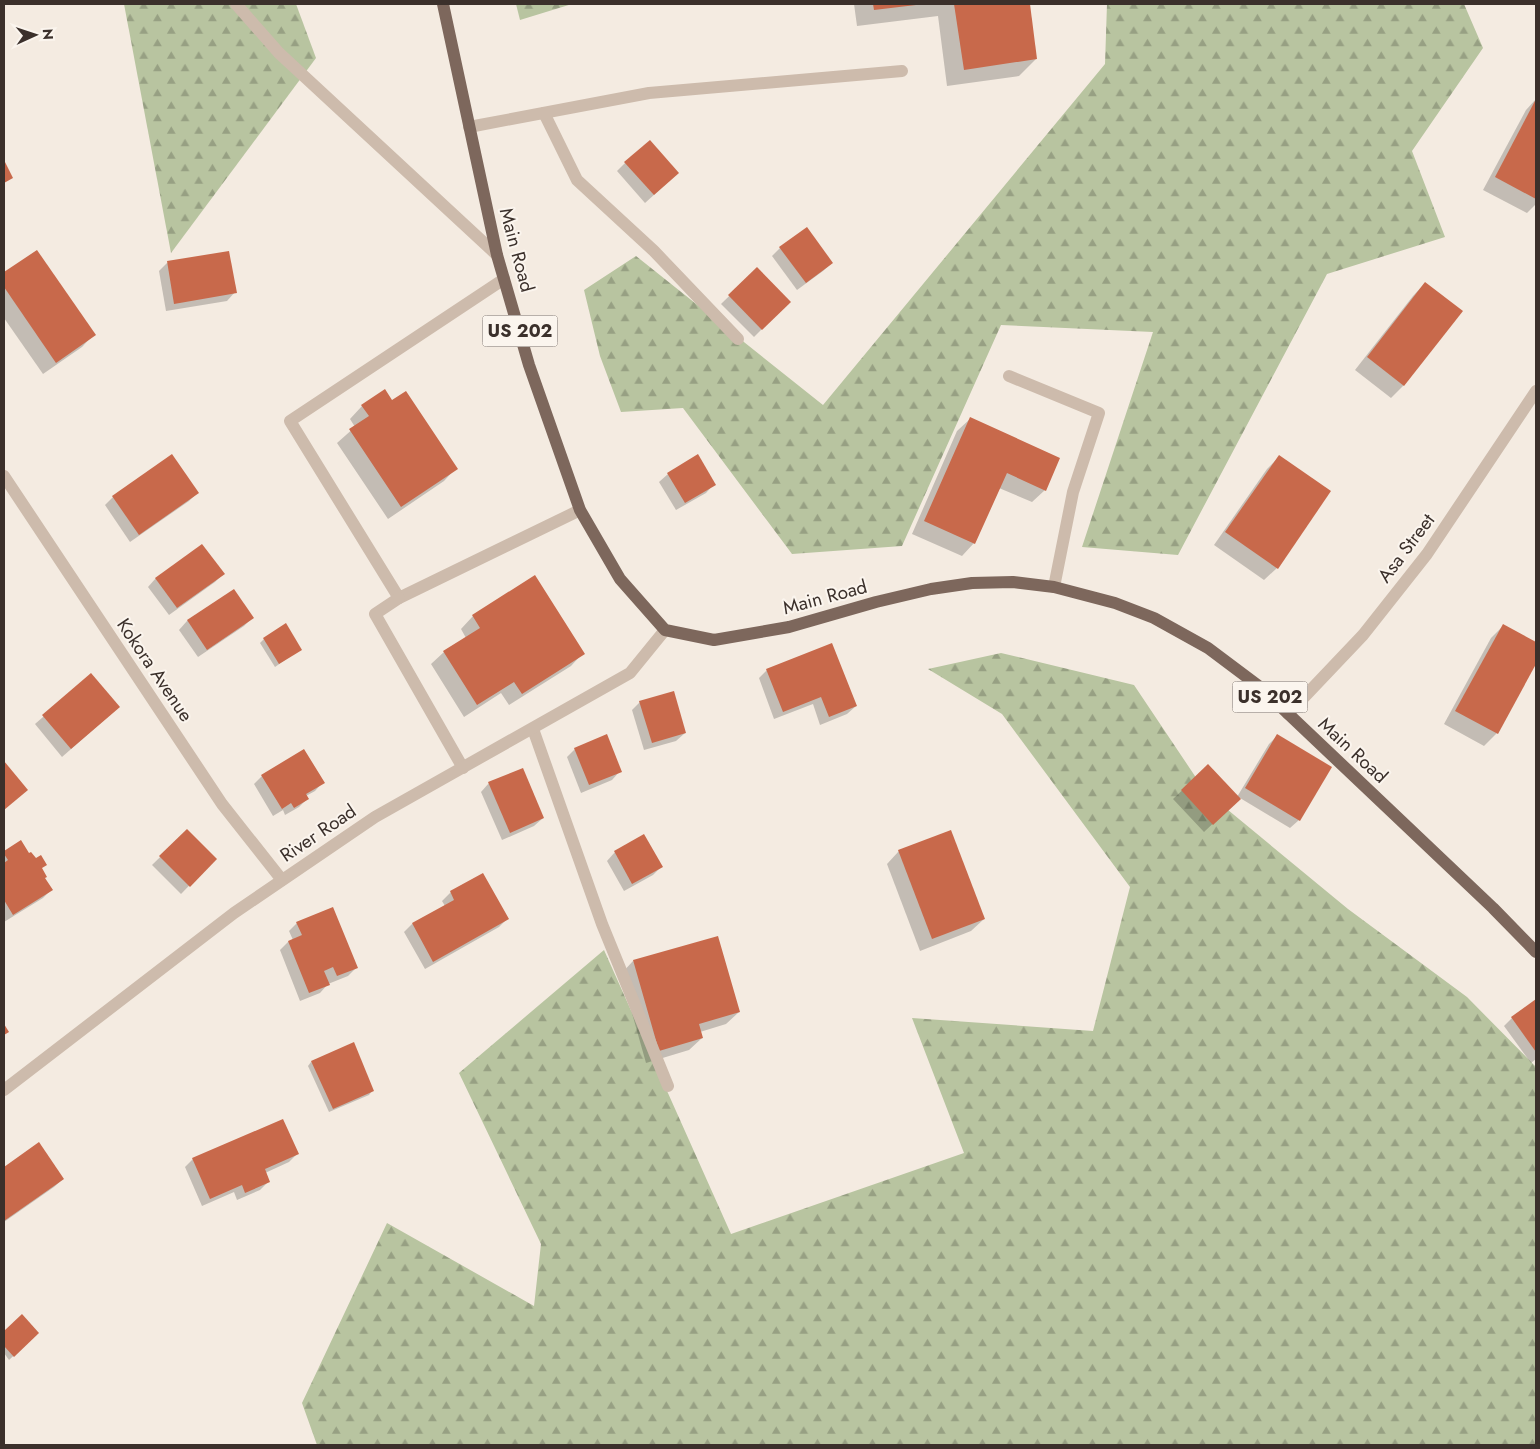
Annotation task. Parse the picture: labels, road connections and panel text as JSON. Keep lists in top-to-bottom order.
{
  "streets": {
    "main road": ["Main Road", "US 202"],
    "street": ["Asa Street", "Kokora Avenue", "River Road"]
  },
  "crossings": [
    ["Main Road", "Asa Street"],
    ["Main Road", "River Road"],
    ["Kokora Avenue", "River Road"]
  ],
  "north": "right"
}
